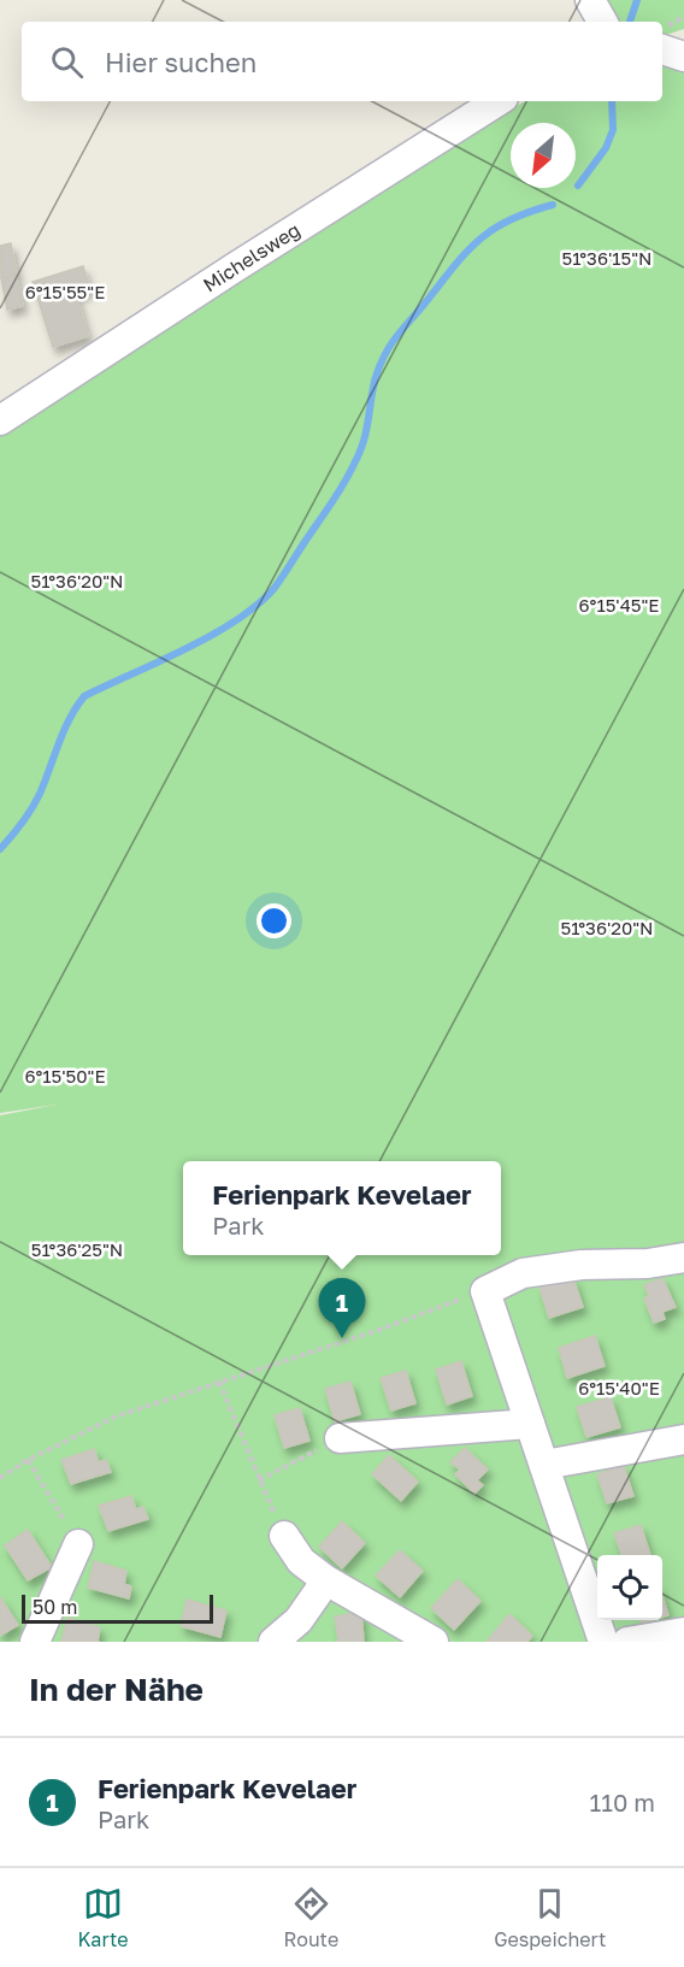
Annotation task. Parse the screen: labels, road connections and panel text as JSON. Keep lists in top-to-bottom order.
{
  "streets": {
    "street": ["Michelsweg"]
  },
  "scale_bar": "50 m",
  "north": "bottom left",
  "page": {
    "search": "Hier suchen",
    "popup": ["Ferienpark Kevelaer", "Park"],
    "pins": "1",
    "scale": "50 m",
    "heading": "In der Nähe",
    "list": [
      {
        "mark": "1",
        "name": "Ferienpark Kevelaer",
        "note": "Park",
        "value": "110 m"
      }
    ],
    "nav": ["Karte", "Route", "Gespeichert"]
  },
  "coordinates": [
    "51°36'15\"N",
    "6°15'55\"E",
    "51°36'20\"N",
    "6°15'45\"E",
    "6°15'50\"E",
    "51°36'25\"N",
    "6°15'40\"E"
  ]
}
